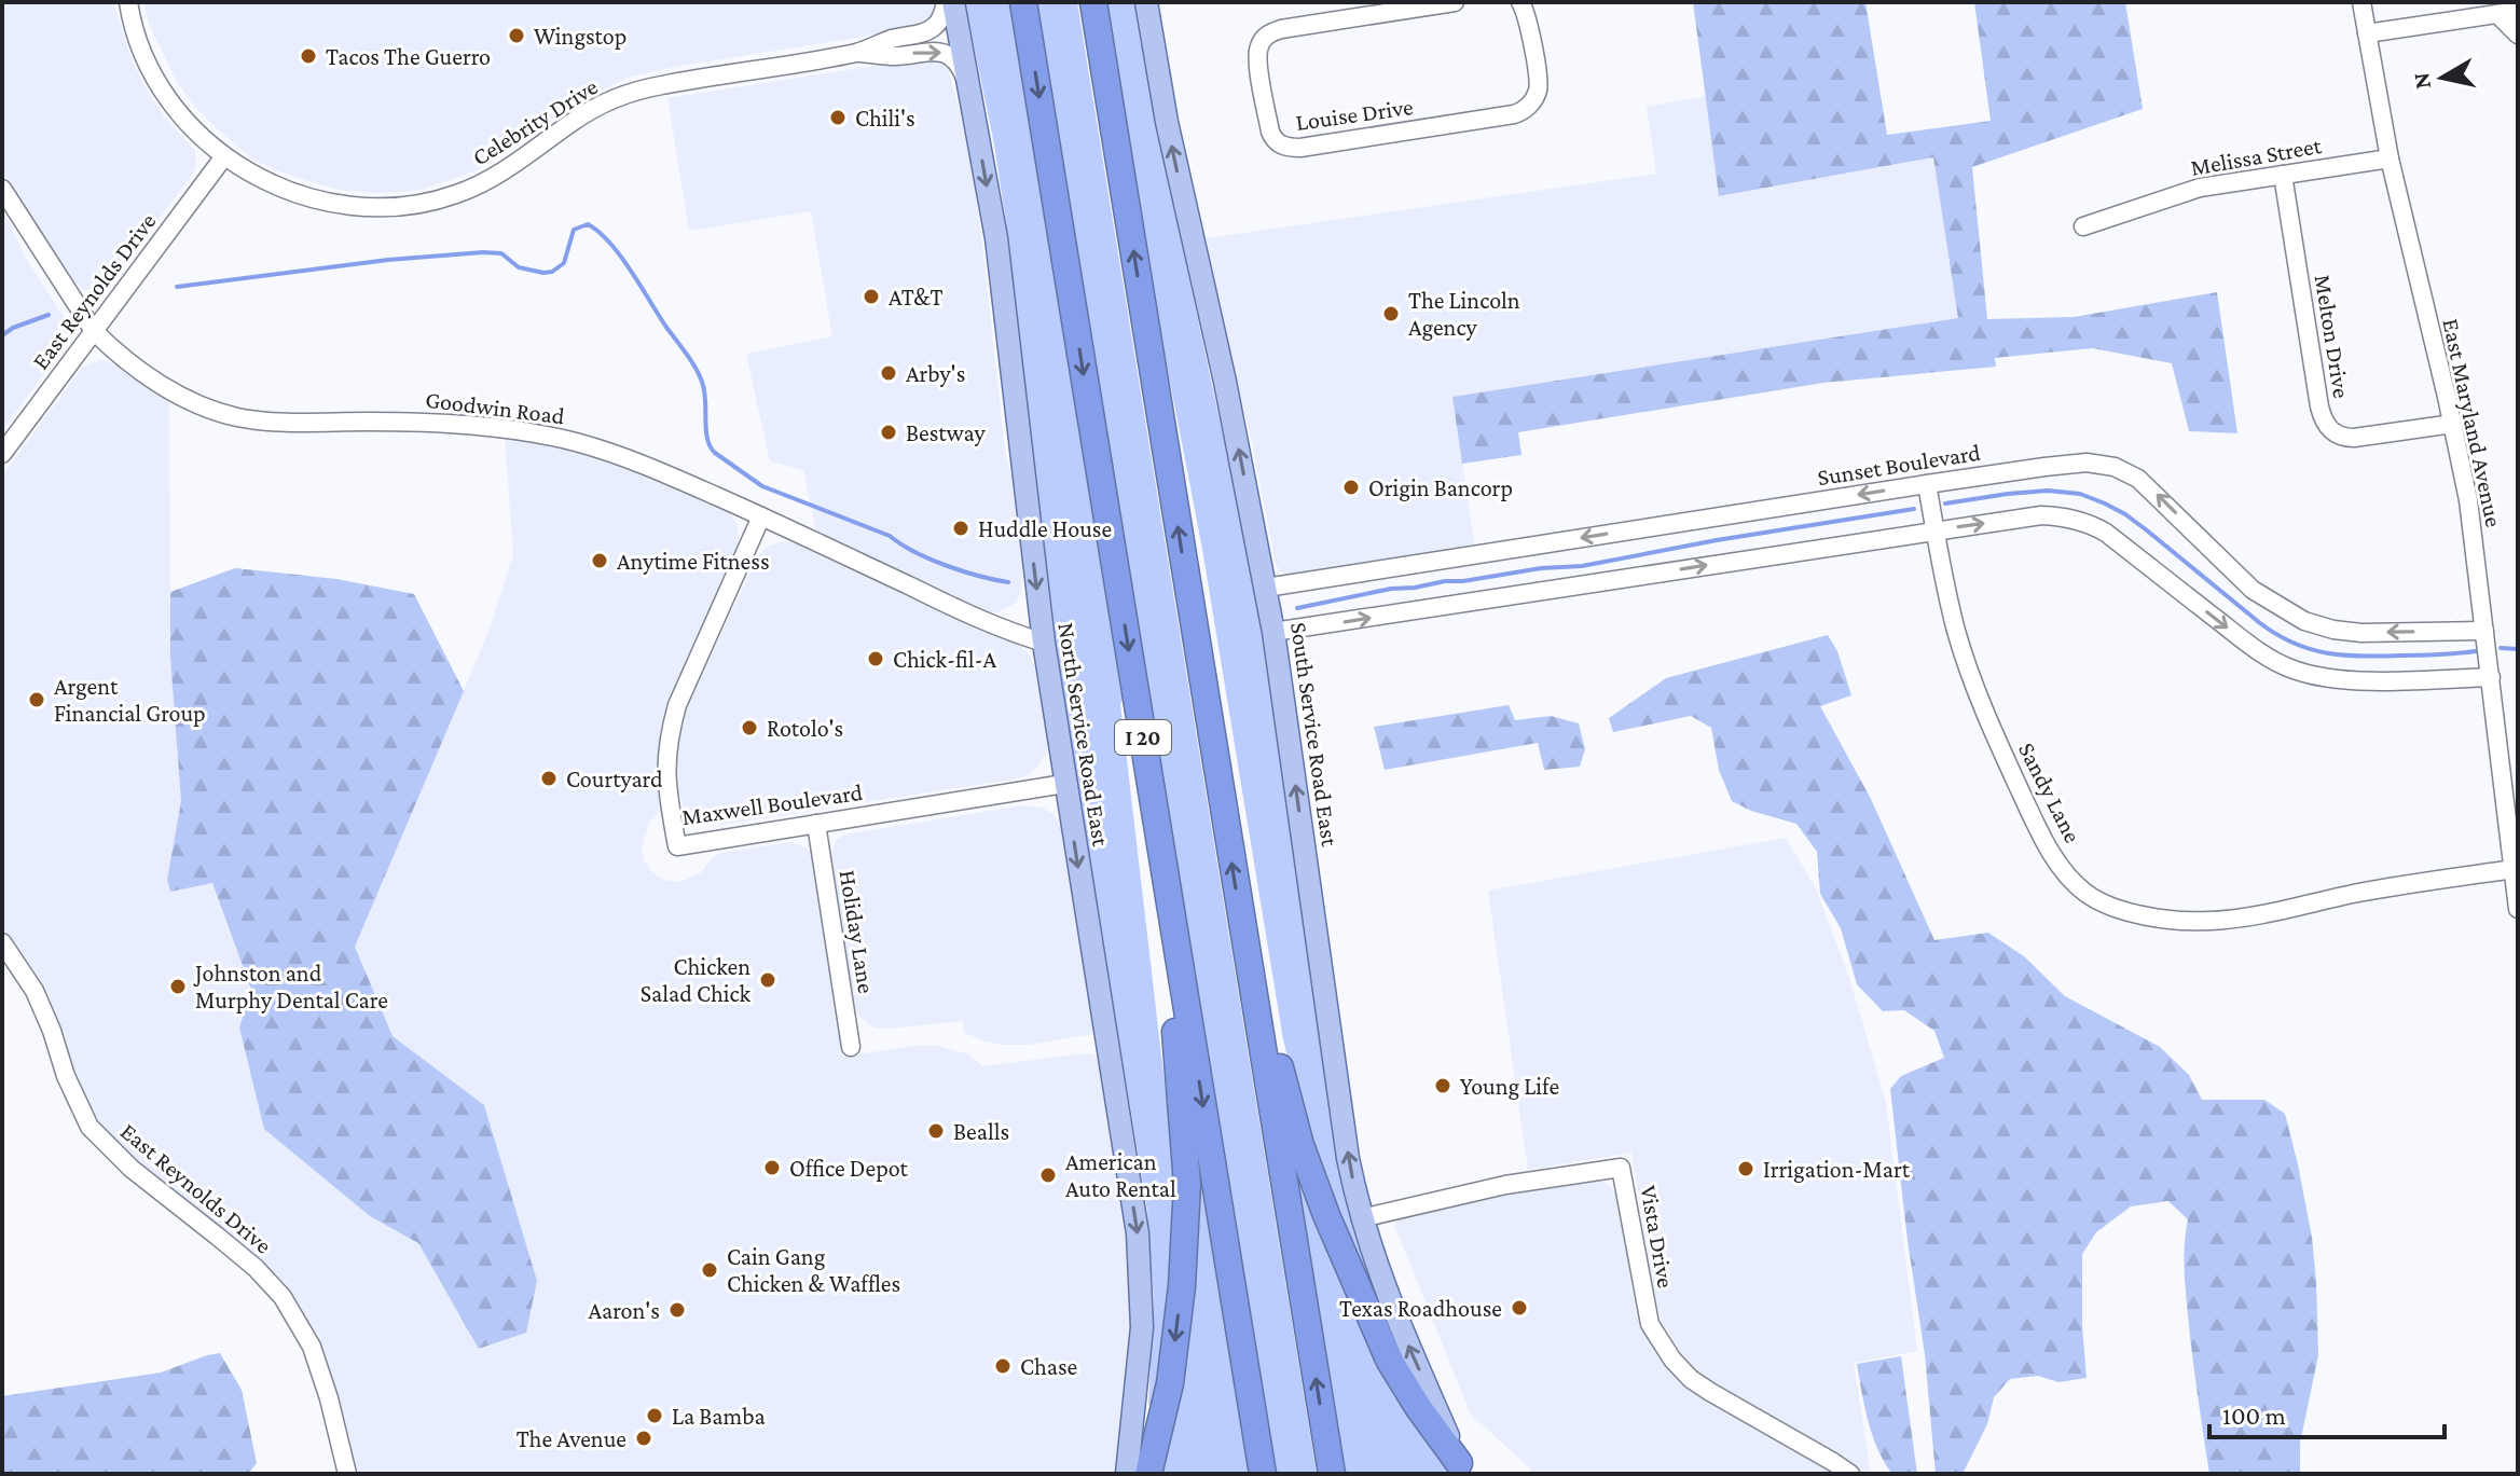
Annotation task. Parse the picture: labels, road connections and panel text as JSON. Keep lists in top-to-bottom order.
{
  "streets": {
    "highway": ["I 20"],
    "main road": ["North Service Road East", "South Service Road East"],
    "street": [
      "Louise Drive",
      "Celebrity Drive",
      "Melissa Street",
      "East Reynolds Drive",
      "Melton Drive",
      "Goodwin Road",
      "East Maryland Avenue",
      "Sunset Boulevard",
      "Sandy Lane",
      "Maxwell Boulevard",
      "Holiday Lane",
      "Vista Drive"
    ]
  },
  "crossings": [
    ["Celebrity Drive", "East Reynolds Drive"],
    ["Melissa Street", "Melton Drive"],
    ["Melissa Street", "East Maryland Avenue"],
    ["East Reynolds Drive", "Goodwin Road"],
    ["Melton Drive", "East Maryland Avenue"],
    ["Goodwin Road", "North Service Road East"],
    ["Goodwin Road", "Maxwell Boulevard"],
    ["East Maryland Avenue", "Sunset Boulevard"],
    ["East Maryland Avenue", "Sandy Lane"],
    ["Sunset Boulevard", "South Service Road East"],
    ["Sunset Boulevard", "Sandy Lane"],
    ["North Service Road East", "Maxwell Boulevard"],
    ["South Service Road East", "Vista Drive"],
    ["Maxwell Boulevard", "Holiday Lane"]
  ],
  "one_way": ["North Service Road East", "South Service Road East"],
  "places": [
    "Wingstop",
    "Tacos The Guerro",
    "Chili's",
    "AT&T",
    "The Lincoln Agency",
    "Arby's",
    "Bestway",
    "Origin Bancorp",
    "Huddle House",
    "Anytime Fitness",
    "Chick-fil-A",
    "Argent Financial Group",
    "Rotolo's",
    "Courtyard",
    "Chicken Salad Chick",
    "Johnston and Murphy Dental Care",
    "Young Life",
    "Bealls",
    "Office Depot",
    "Irrigation-Mart",
    "American Auto Rental",
    "Cain Gang Chicken & Waffles",
    "Texas Roadhouse",
    "Aaron's",
    "Chase",
    "La Bamba",
    "The Avenue"
  ],
  "scale_bar": "100 m",
  "north": "left"
}
